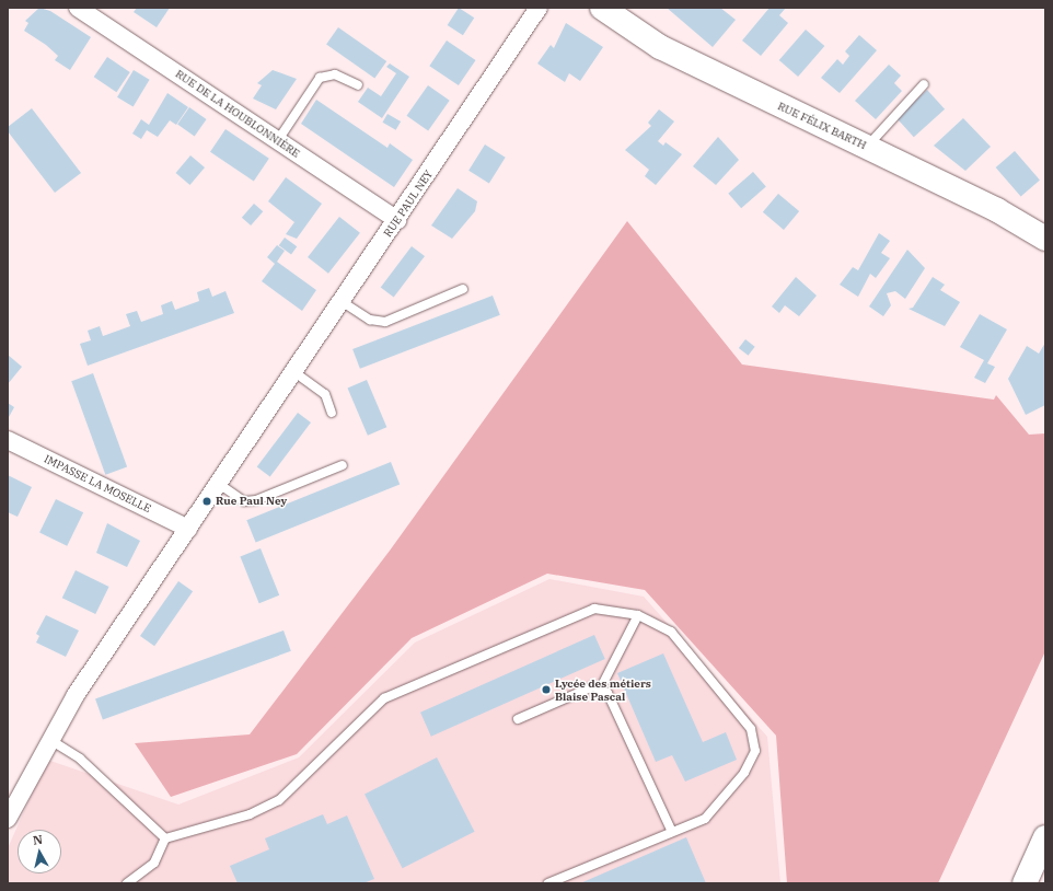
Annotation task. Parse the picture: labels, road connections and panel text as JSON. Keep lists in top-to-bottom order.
{
  "streets": {
    "street": [
      "RUE DE LA HOUBLONNIÈRE",
      "RUE FÉLIX BARTH",
      "RUE PAUL NEY",
      "IMPASSE LA MOSELLE"
    ]
  },
  "crossings": [
    ["RUE DE LA HOUBLONNIÈRE", "RUE PAUL NEY"],
    ["RUE PAUL NEY", "IMPASSE LA MOSELLE"]
  ],
  "places": ["Rue Paul Ney", "Lycée des métiers Blaise Pascal"],
  "north": "top"
}
